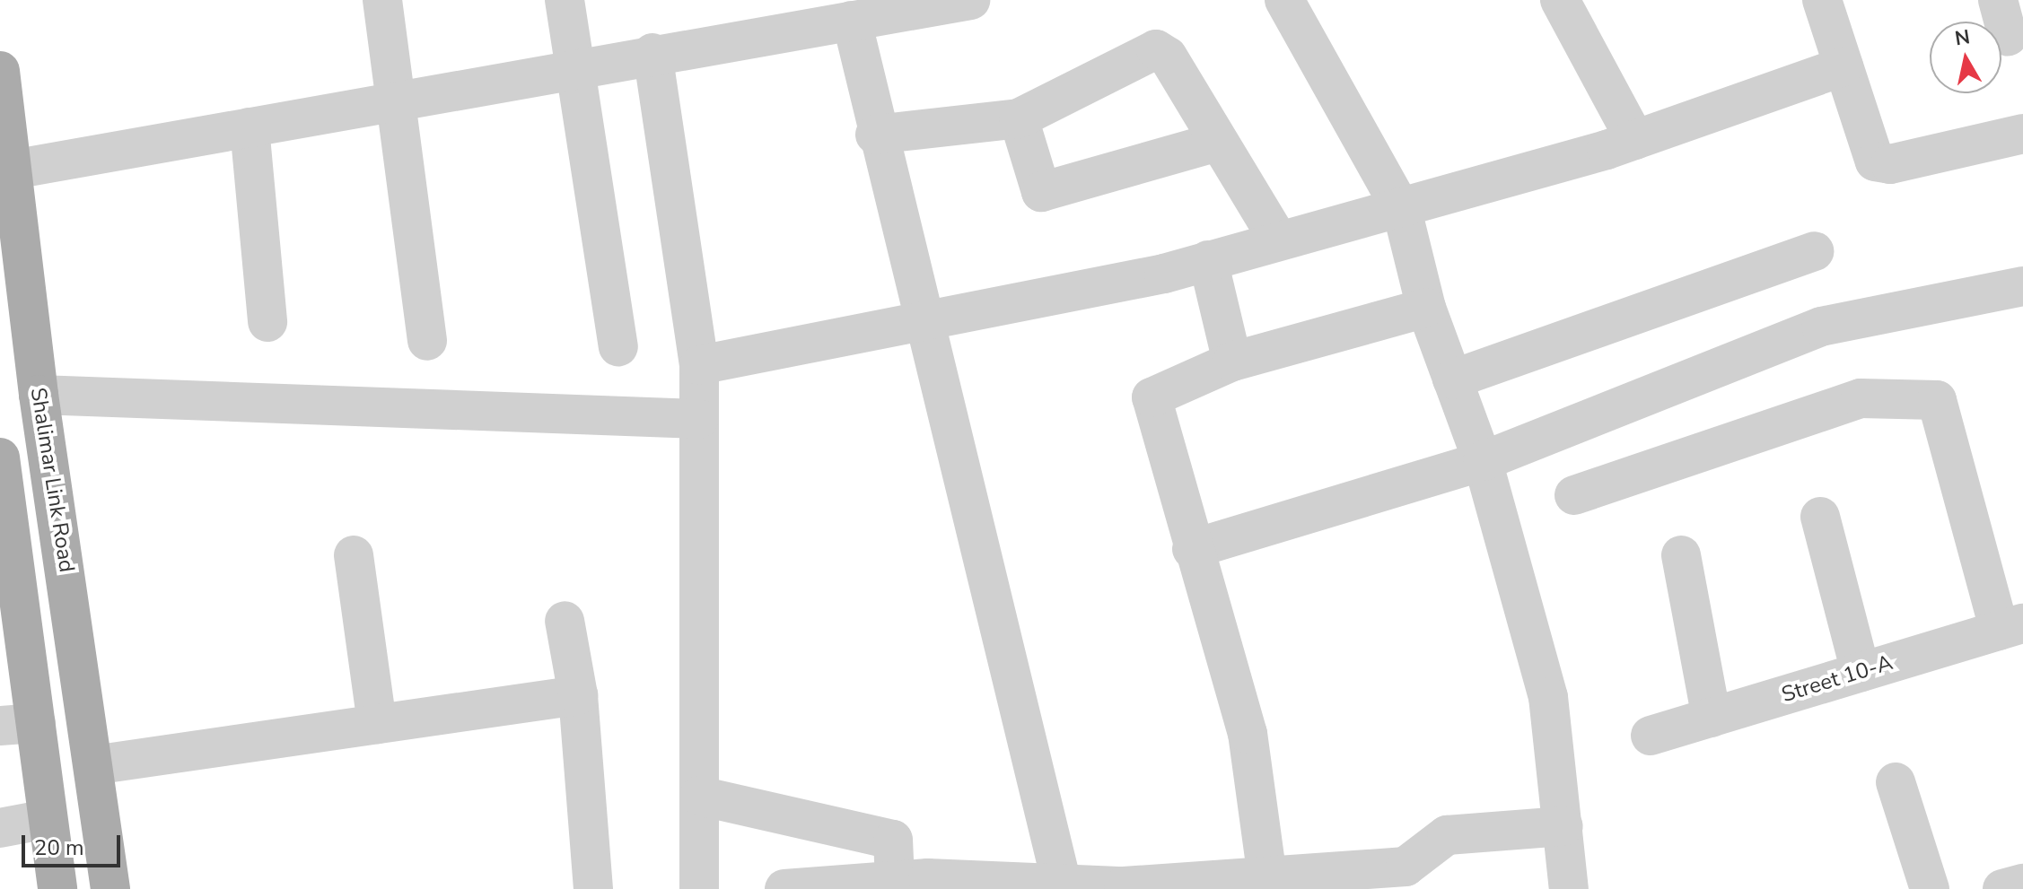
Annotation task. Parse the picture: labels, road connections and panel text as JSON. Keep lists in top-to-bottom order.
{
  "streets": {
    "main road": ["Shalimar Link Road"],
    "street": ["Street 10-A"]
  },
  "scale_bar": "20 m",
  "north": "top"
}
